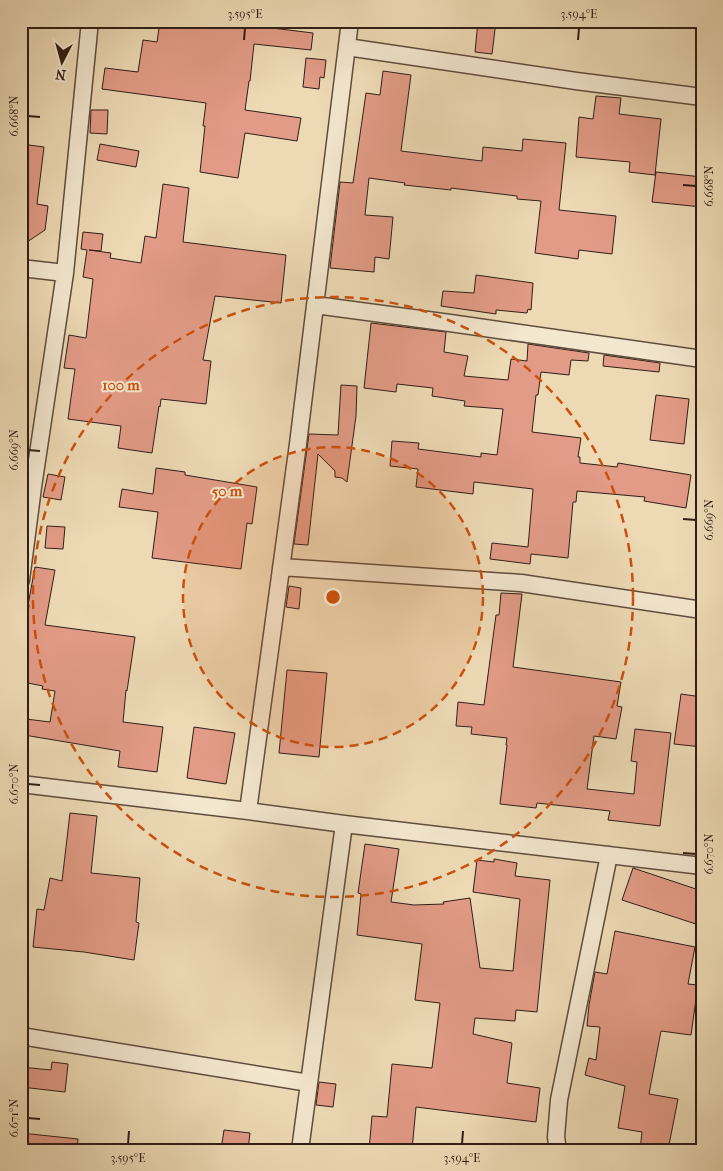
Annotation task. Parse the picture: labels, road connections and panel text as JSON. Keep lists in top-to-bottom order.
{
  "north": "bottom",
  "coordinates": [
    "3.595°E",
    "3.594°E",
    "6.668°N",
    "6.669°N",
    "6.670°N",
    "6.671°N"
  ],
  "rings": ["100 m", "50 m"]
}
